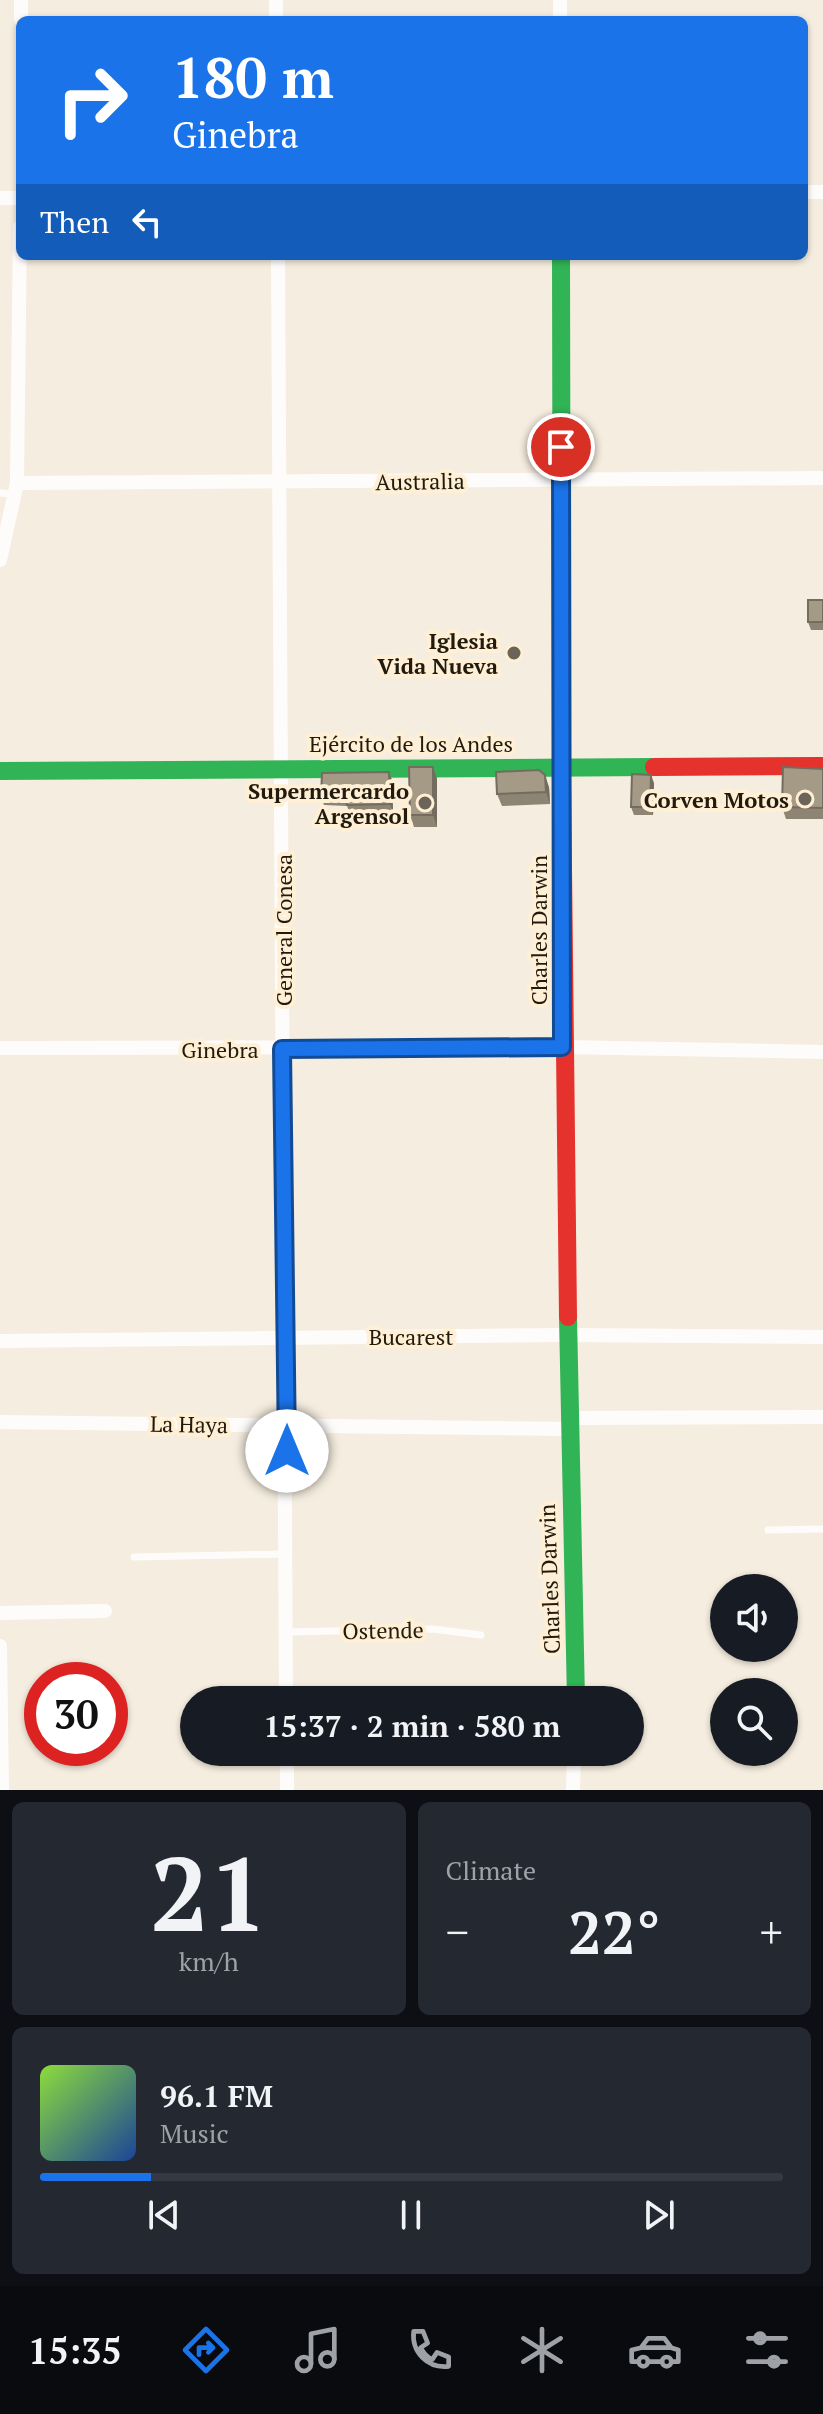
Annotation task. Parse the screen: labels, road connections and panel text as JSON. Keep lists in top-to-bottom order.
{
  "streets": {
    "street": [
      "Australia",
      "Ejército de los Andes",
      "General Conesa",
      "Charles Darwin",
      "Ginebra",
      "Bucarest",
      "La Haya"
    ],
    "lane": ["Ostende"]
  },
  "crossings": [
    ["Australia", "General Conesa"],
    ["Australia", "Charles Darwin"],
    ["Ejército de los Andes", "General Conesa"],
    ["Ejército de los Andes", "Charles Darwin"],
    ["General Conesa", "Ginebra"],
    ["General Conesa", "Bucarest"],
    ["General Conesa", "La Haya"],
    ["General Conesa", "Ostende"],
    ["Charles Darwin", "Ginebra"],
    ["Charles Darwin", "Bucarest"],
    ["Charles Darwin", "La Haya"]
  ],
  "places": ["Iglesia Vida Nueva", "Corven Motos", "Supermercardo Argensol"],
  "page": {
    "turn": ["180 m", "Ginebra"],
    "then": "Then",
    "limit": "30",
    "trip": "15:37 · 2 min · 580 m",
    "tile": [
      ["21", "km/h"],
      "Climate"
    ],
    "heat": ["−", "22°", "+"],
    "song": ["96.1 FM", "Music"],
    "tabs": "15:35"
  }
}
